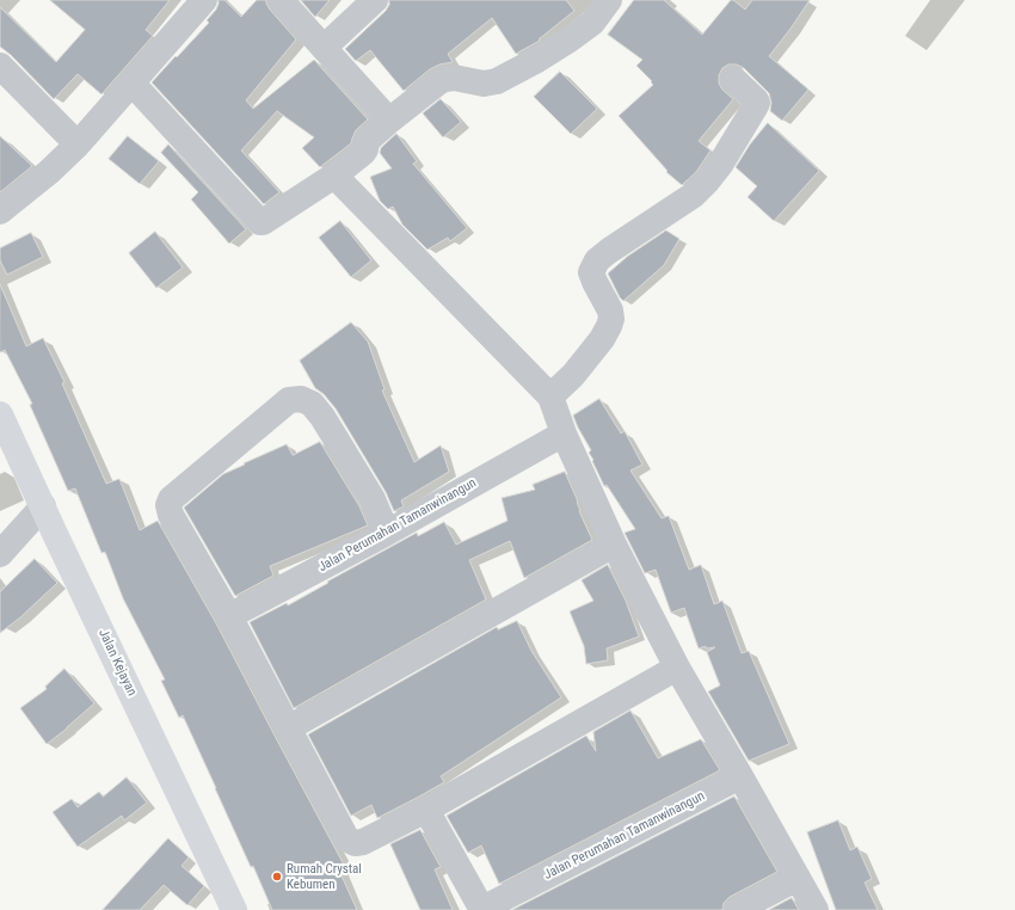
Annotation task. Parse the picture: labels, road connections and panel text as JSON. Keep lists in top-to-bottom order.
{
  "streets": {
    "main road": ["Jalan Kejayan"],
    "street": ["Jalan Perumahan Tamanwinangun"]
  },
  "places": ["Rumah Crystal Kebumen"]
}
